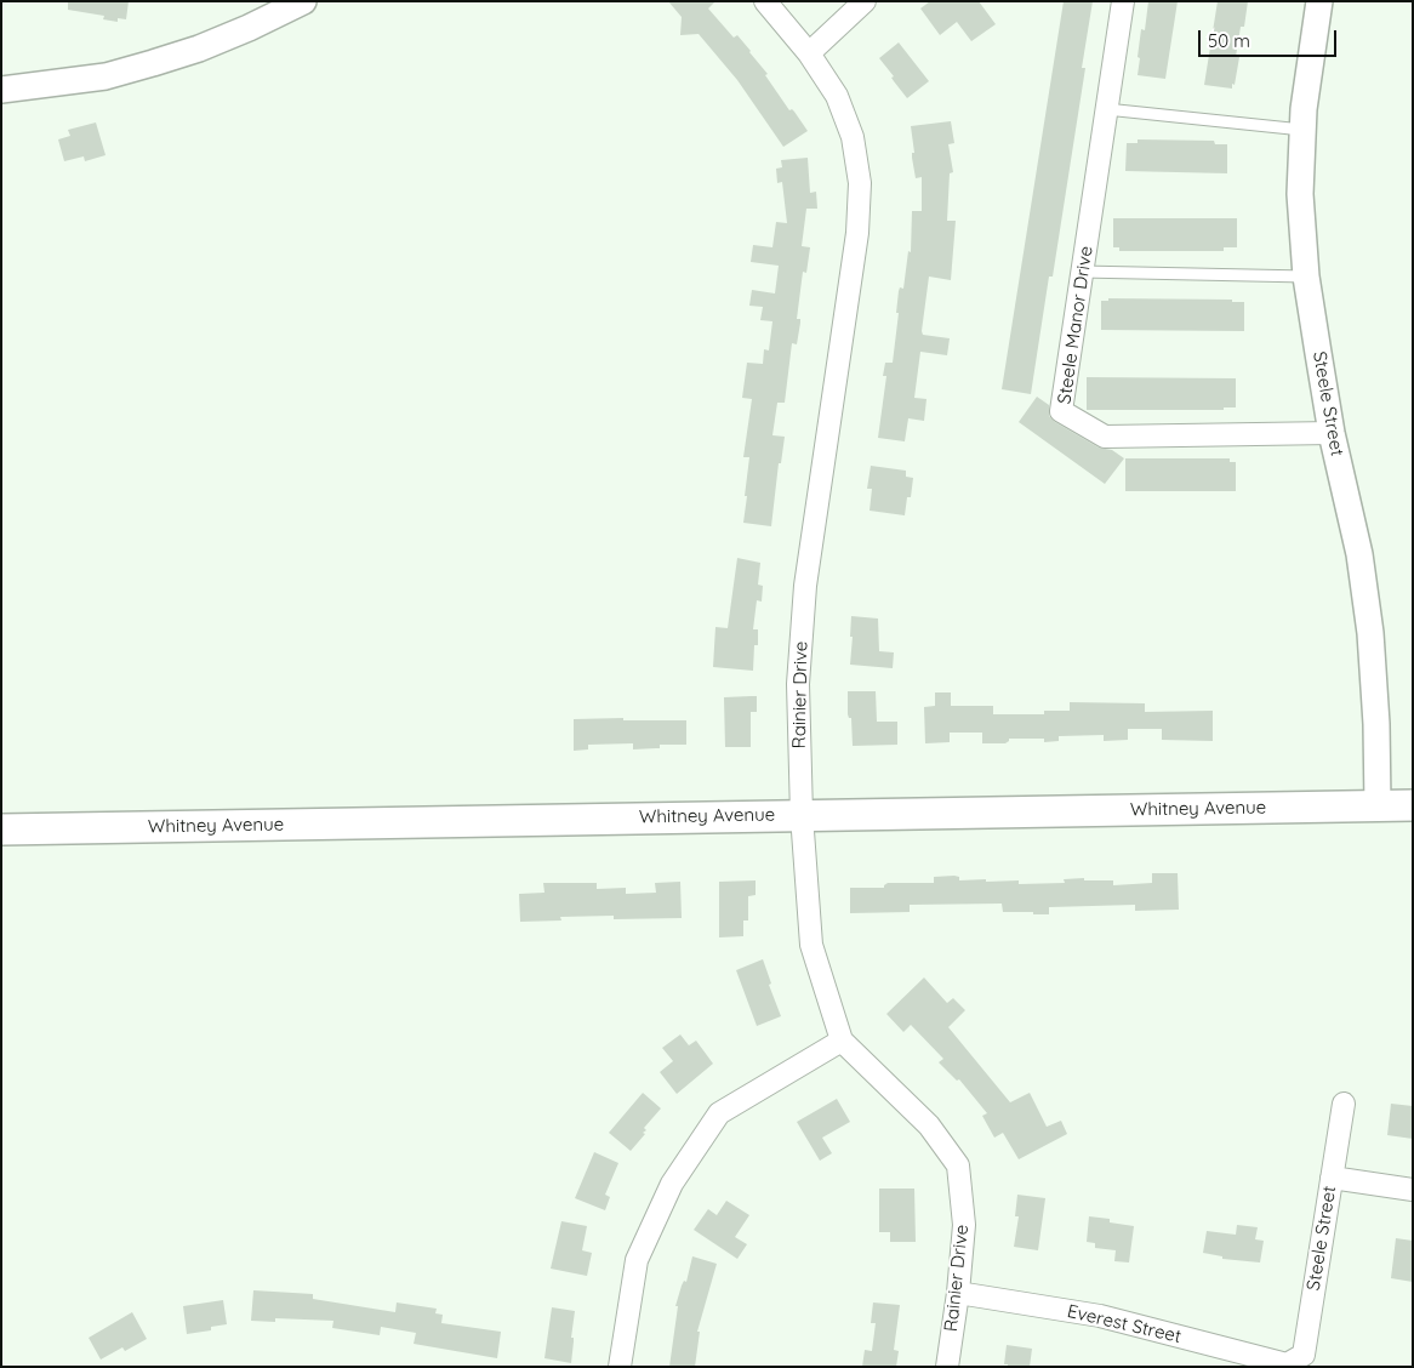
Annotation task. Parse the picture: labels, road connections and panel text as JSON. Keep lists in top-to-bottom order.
{
  "streets": {
    "main road": ["Whitney Avenue"],
    "street": [
      "Steele Manor Drive",
      "Steele Street",
      "Rainier Drive",
      "Everest Street"
    ]
  },
  "crossings": [
    ["Steele Manor Drive", "Steele Street"],
    ["Steele Street", "Whitney Avenue"],
    ["Steele Street", "Everest Street"],
    ["Rainier Drive", "Whitney Avenue"],
    ["Rainier Drive", "Everest Street"]
  ],
  "scale_bar": "50 m"
}
